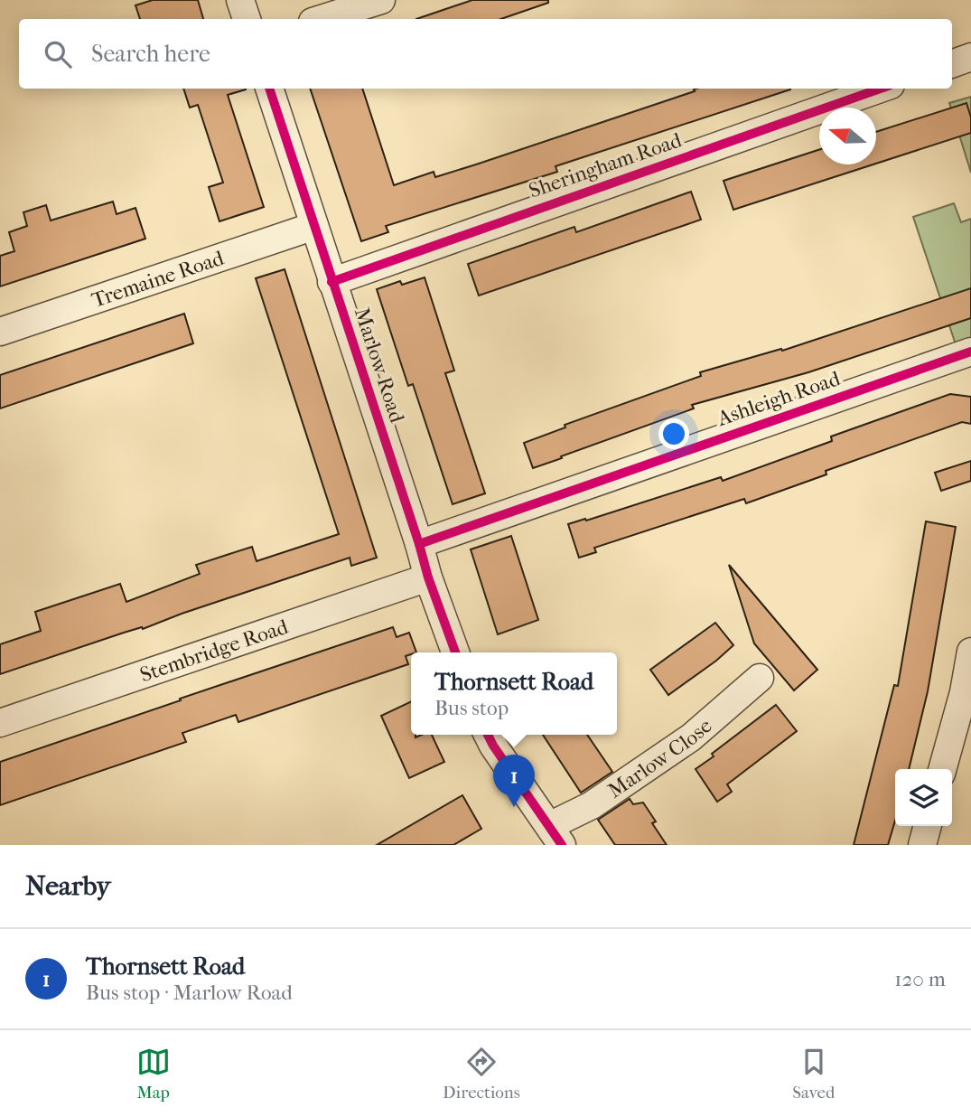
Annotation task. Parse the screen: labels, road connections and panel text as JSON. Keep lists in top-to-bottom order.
{
  "streets": {
    "street": [
      "Sheringham Road",
      "Tremaine Road",
      "Marlow Road",
      "Ashleigh Road",
      "Stembridge Road",
      "Marlow Close"
    ]
  },
  "crossings": [
    ["Sheringham Road", "Marlow Road"],
    ["Tremaine Road", "Marlow Road"],
    ["Marlow Road", "Ashleigh Road"],
    ["Marlow Road", "Stembridge Road"]
  ],
  "north": "left",
  "page": {
    "search": "Search here",
    "popup": ["Thornsett Road", "Bus stop"],
    "pins": "1",
    "heading": "Nearby",
    "list": [
      {
        "mark": "1",
        "name": "Thornsett Road",
        "note": "Bus stop · Marlow Road",
        "value": "120 m"
      }
    ],
    "nav": ["Map", "Directions", "Saved"]
  }
}
